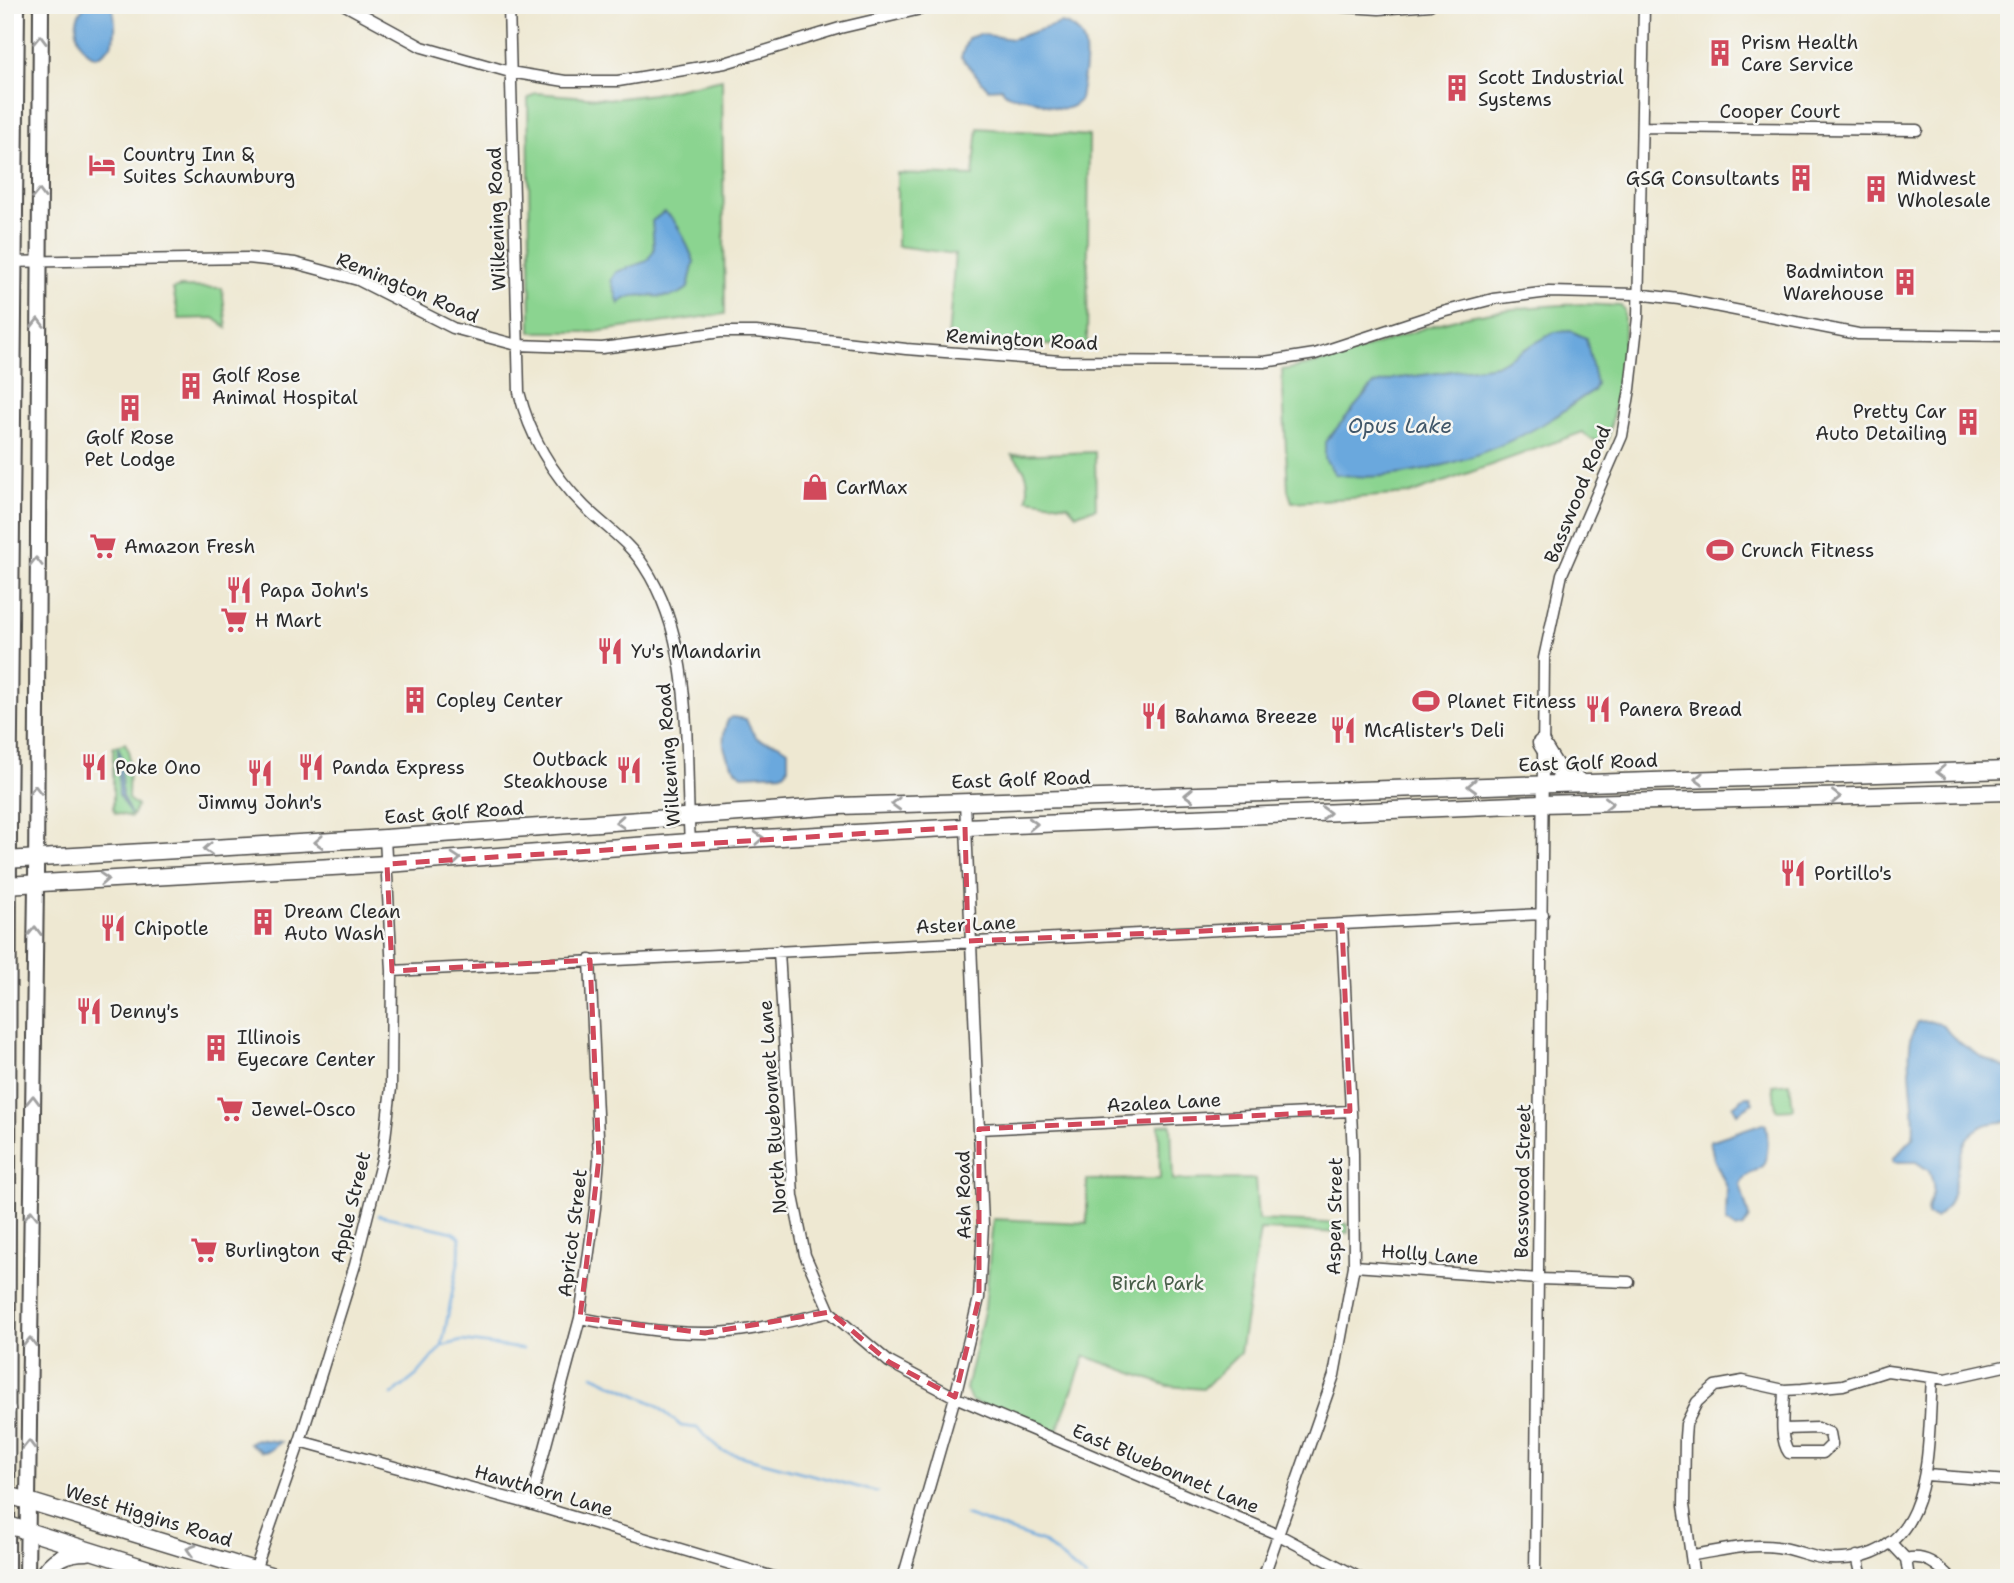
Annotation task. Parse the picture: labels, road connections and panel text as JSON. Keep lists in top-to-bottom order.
{
  "streets": {
    "main road": ["East Golf Road", "West Higgins Road"],
    "street": [
      "Cooper Court",
      "Wilkening Road",
      "Remington Road",
      "Basswood Road",
      "Aster Lane",
      "Azalea Lane",
      "North Bluebonnet Lane",
      "Basswood Street",
      "Ash Road",
      "Apple Street",
      "Aspen Street",
      "Apricot Street",
      "Holly Lane",
      "East Bluebonnet Lane",
      "Hawthorn Lane"
    ]
  },
  "crossings": [
    ["Cooper Court", "Basswood Road"],
    ["Wilkening Road", "Remington Road"],
    ["Wilkening Road", "East Golf Road"],
    ["Remington Road", "Basswood Road"],
    ["Basswood Road", "East Golf Road"],
    ["Basswood Road", "Basswood Street"],
    ["East Golf Road", "Basswood Street"],
    ["East Golf Road", "Ash Road"],
    ["East Golf Road", "Apple Street"],
    ["Aster Lane", "North Bluebonnet Lane"],
    ["Aster Lane", "Basswood Street"],
    ["Aster Lane", "Ash Road"],
    ["Aster Lane", "Apple Street"],
    ["Aster Lane", "Aspen Street"],
    ["Aster Lane", "Apricot Street"],
    ["Azalea Lane", "Ash Road"],
    ["Azalea Lane", "Aspen Street"],
    ["North Bluebonnet Lane", "Ash Road"],
    ["North Bluebonnet Lane", "East Bluebonnet Lane"],
    ["Basswood Street", "Holly Lane"],
    ["Ash Road", "East Bluebonnet Lane"],
    ["Apple Street", "Hawthorn Lane"],
    ["Apple Street", "West Higgins Road"],
    ["Aspen Street", "Holly Lane"],
    ["Aspen Street", "East Bluebonnet Lane"],
    ["Apricot Street", "Hawthorn Lane"]
  ],
  "water": ["Opus Lake"],
  "parks": ["Birch Park"],
  "places": {
    "building": [
      "Prism Health Care Service",
      "Scott Industrial Systems",
      "GSG Consultants",
      "Midwest Wholesale",
      "Badminton Warehouse",
      "Golf Rose Animal Hospital",
      "Golf Rose Pet Lodge",
      "Pretty Car Auto Detailing",
      "Copley Center",
      "Dream Clean Auto Wash",
      "Illinois Eyecare Center"
    ],
    "hotel": ["Country Inn & Suites Schaumburg"],
    "shop": ["CarMax"],
    "supermarket": [
      "Amazon Fresh",
      "H Mart",
      "Jewel-Osco",
      "Burlington"
    ],
    "sports": ["Crunch Fitness", "Planet Fitness"],
    "restaurant": [
      "Papa John's",
      "Yu's Mandarin",
      "Panera Bread",
      "Bahama Breeze",
      "McAlister's Deli",
      "Poke Ono",
      "Panda Express",
      "Outback Steakhouse",
      "Jimmy John's",
      "Portillo's",
      "Chipotle",
      "Denny's"
    ]
  }
}
